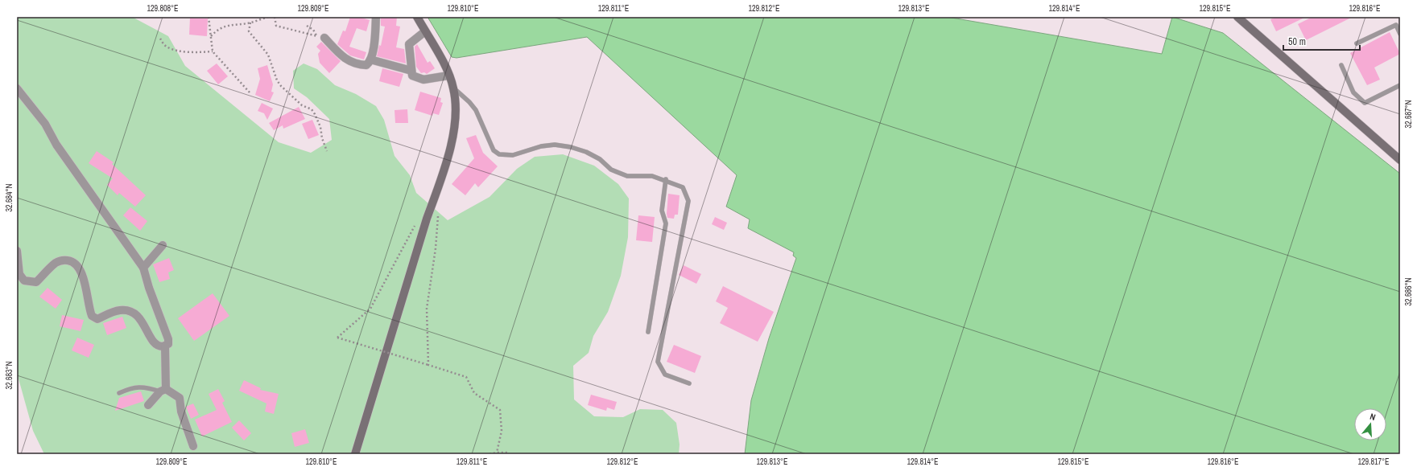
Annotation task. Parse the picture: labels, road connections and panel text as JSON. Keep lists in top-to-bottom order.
{
  "scale_bar": "50 m",
  "north": "top",
  "coordinates": [
    "129.808°E",
    "129.809°E",
    "129.810°E",
    "129.811°E",
    "129.812°E",
    "129.813°E",
    "129.814°E",
    "129.815°E",
    "129.816°E",
    "32.687°N",
    "32.684°N",
    "32.686°N",
    "32.683°N",
    "129.817°E"
  ]
}
